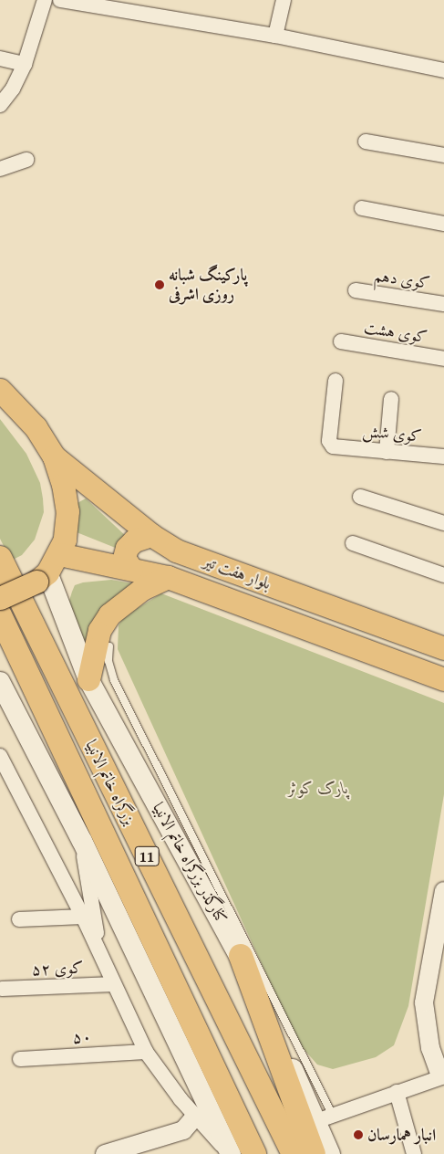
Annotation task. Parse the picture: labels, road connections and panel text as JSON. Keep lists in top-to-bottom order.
{
  "streets": {
    "highway": ["بزرگراه خاتم الانبیا", "11"],
    "main road": ["بلوار هفت تیر", "کنارگذر بزرگراه خاتم الانبیا"],
    "street": [
      "کوی دهم",
      "کوی هشت",
      "کوی شش",
      "کوی ۵۲",
      "۵۰"
    ]
  },
  "crossings": [
    ["بلوار هفت تیر", "کنارگذر بزرگراه خاتم الانبیا"]
  ],
  "parks": ["پارک کوثر"],
  "places": ["پارکینگ شبانه روزی اشرفی", "انبار همارسان"]
}
